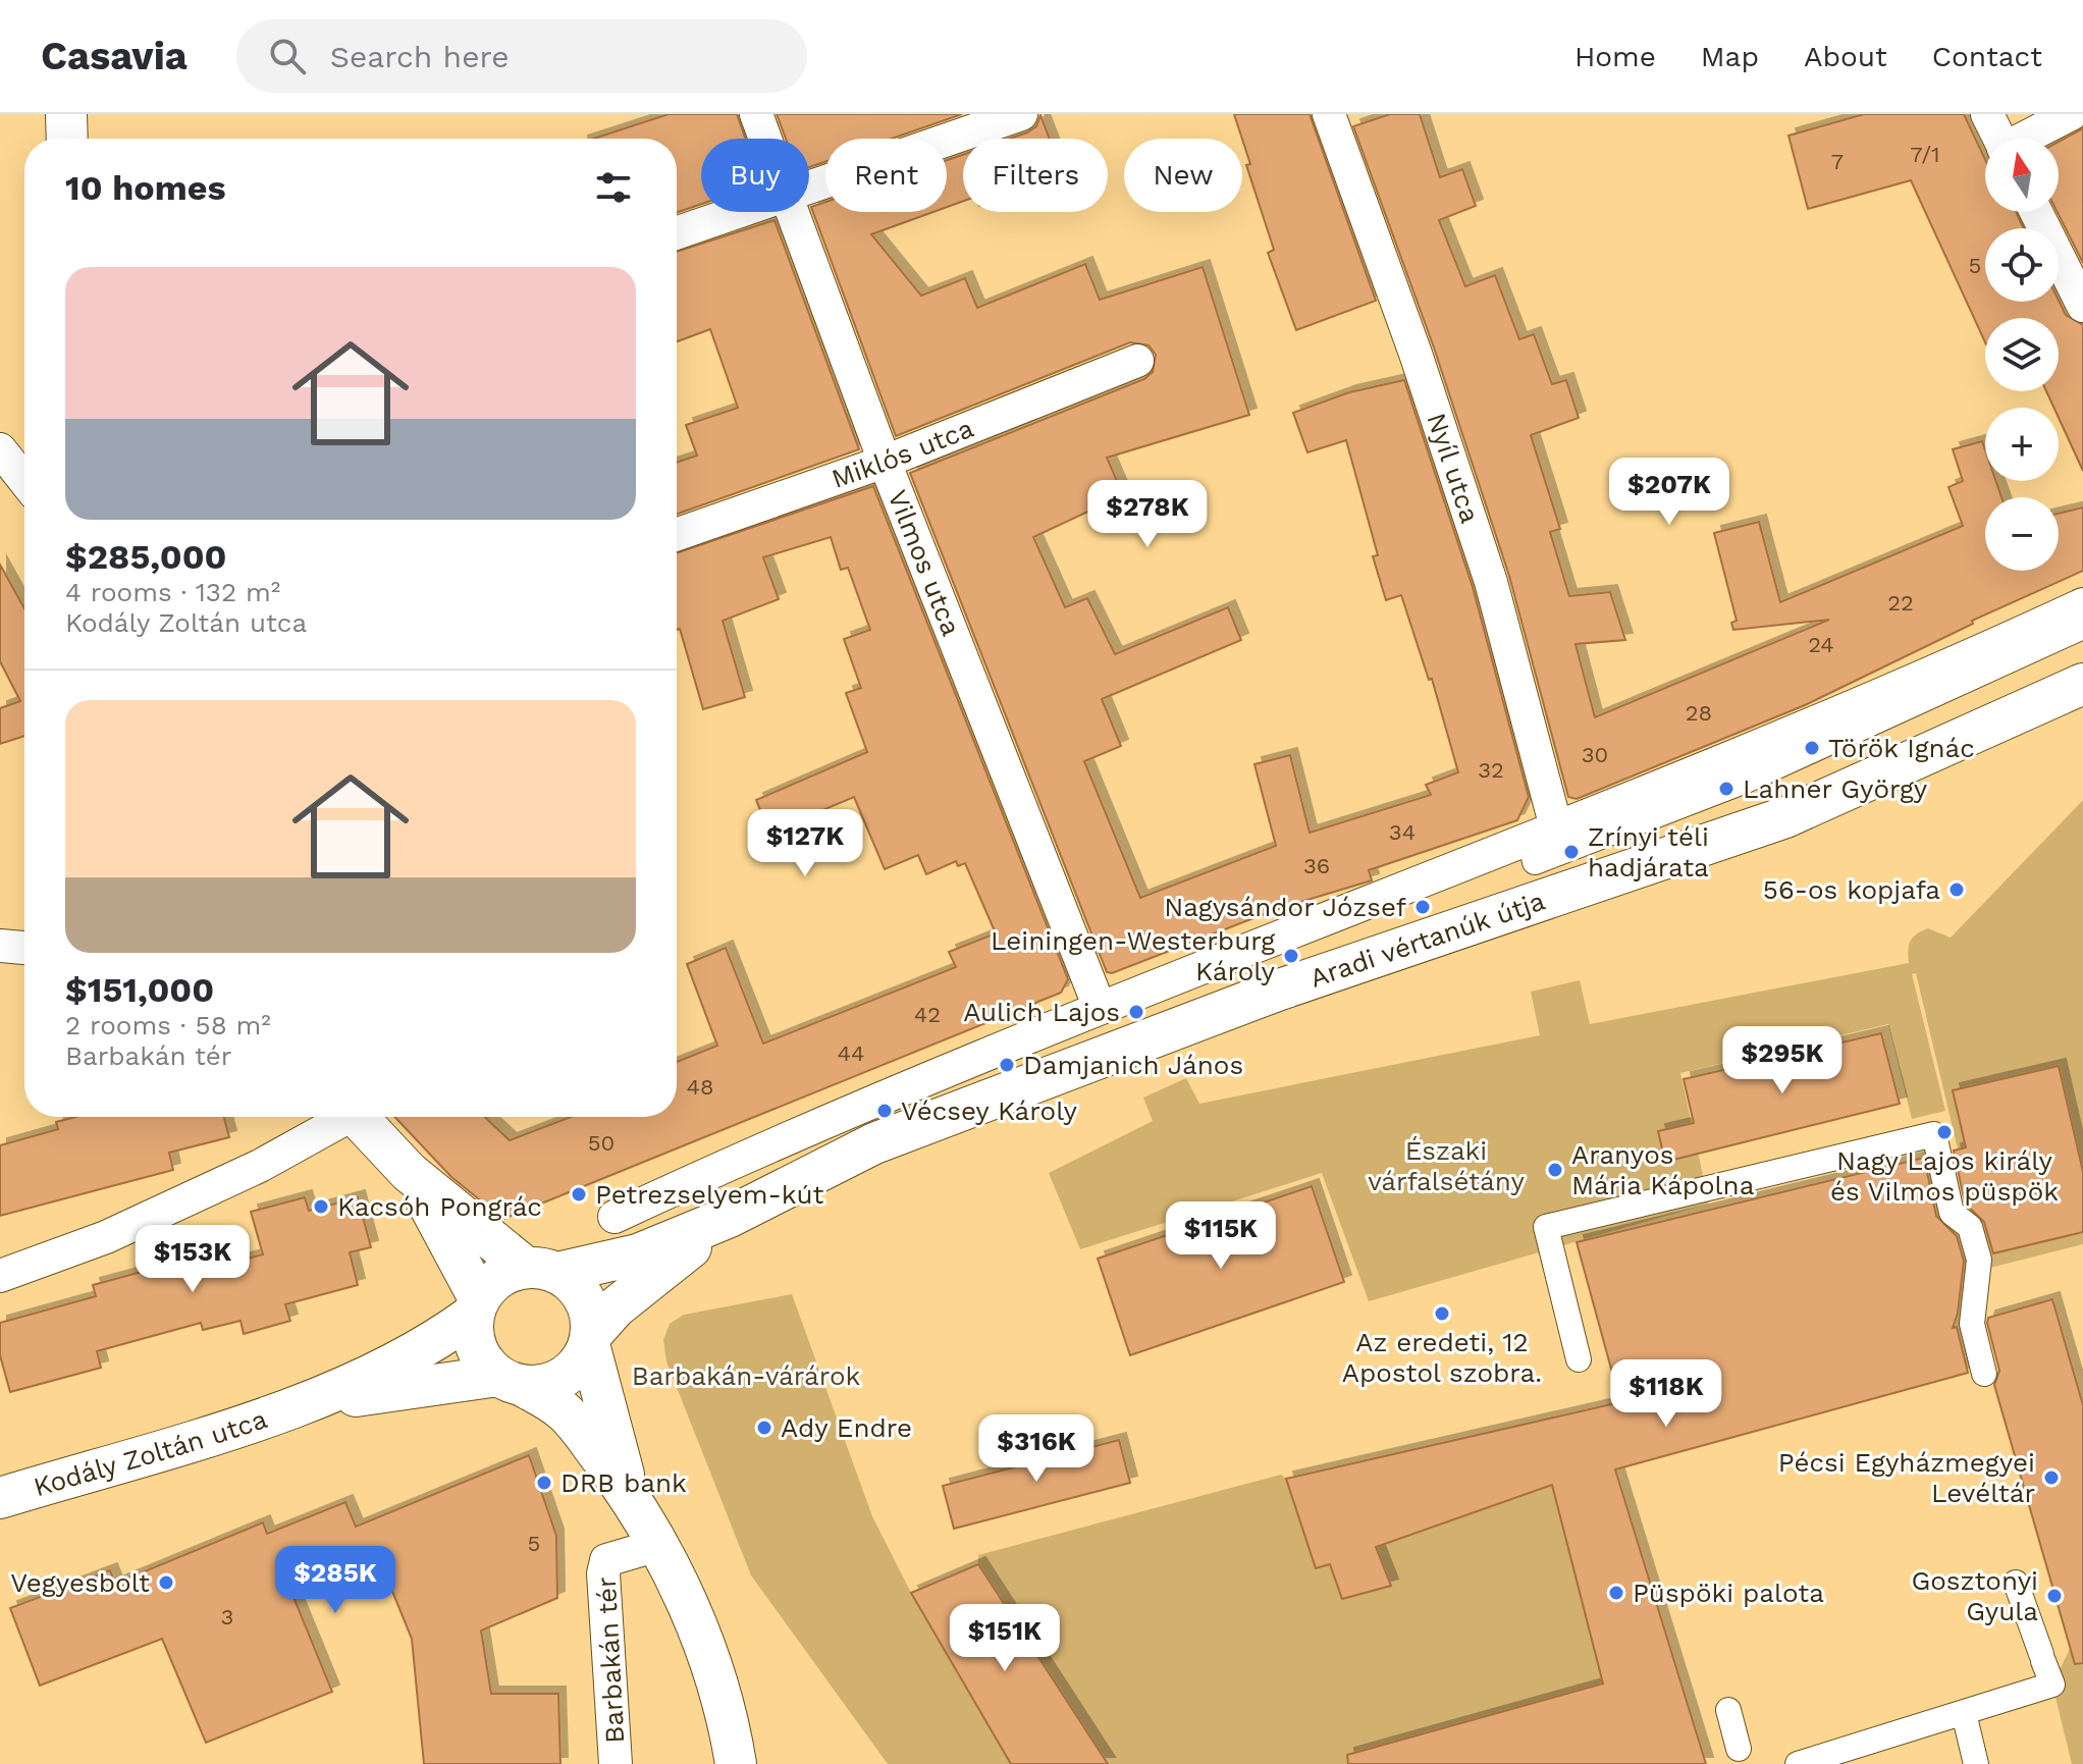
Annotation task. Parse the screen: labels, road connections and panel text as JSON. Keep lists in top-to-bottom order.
{
  "streets": {
    "street": [
      "Miklós utca",
      "Nyíl utca",
      "Vilmos utca",
      "Aradi vértanúk útja",
      "Kodály Zoltán utca",
      "Barbakán tér"
    ]
  },
  "crossings": [
    ["Miklós utca", "Vilmos utca"],
    ["Nyíl utca", "Aradi vértanúk útja"],
    ["Vilmos utca", "Aradi vértanúk útja"],
    ["Aradi vértanúk útja", "Kodály Zoltán utca"]
  ],
  "parks": ["Északi várfalsétány", "Barbakán-várárok"],
  "places": [
    "Török Ignác",
    "Lahner György",
    "Zrínyi téli hadjárata",
    "56-os kopjafa",
    "Nagysándor József",
    "Leiningen-Westerburg Károly",
    "Aulich Lajos",
    "Damjanich János",
    "Vécsey Károly",
    "Nagy Lajos király és Vilmos püspök",
    "Aranyos Mária Kápolna",
    "Petrezselyem-kút",
    "Kacsóh Pongrác",
    "Az eredeti, 12 Apostol szobra.",
    "Ady Endre",
    "Pécsi Egyházmegyei Levéltár",
    "DRB bank",
    "Vegyesbolt",
    "Püspöki palota",
    "Gosztonyi Gyula"
  ],
  "house_numbers": [
    "7/1",
    "7",
    "5",
    "22",
    "24",
    "28",
    "30",
    "32",
    "34",
    "36",
    "42",
    "44",
    "48",
    "50",
    "5",
    "3"
  ],
  "north": "top",
  "page": {
    "header": "Casavia",
    "search": "Search here",
    "nav": [
      "Home",
      "Map",
      "About",
      "Contact"
    ],
    "map_buttons": ["+", "−"],
    "chip": [
      "Buy",
      "Rent",
      "Filters",
      "New"
    ],
    "heading": "10 homes",
    "list": [
      {
        "name": "$285,000",
        "note": "4 rooms · 132 m² · Kodály Zoltán utca"
      },
      {
        "name": "$151,000",
        "note": "2 rooms · 58 m² · Barbakán tér"
      }
    ],
    "price": [
      "$207K",
      "$278K",
      "$127K",
      "$295K",
      "$115K",
      "$153K",
      "$118K",
      "$316K",
      "$285K",
      "$151K"
    ]
  }
}
